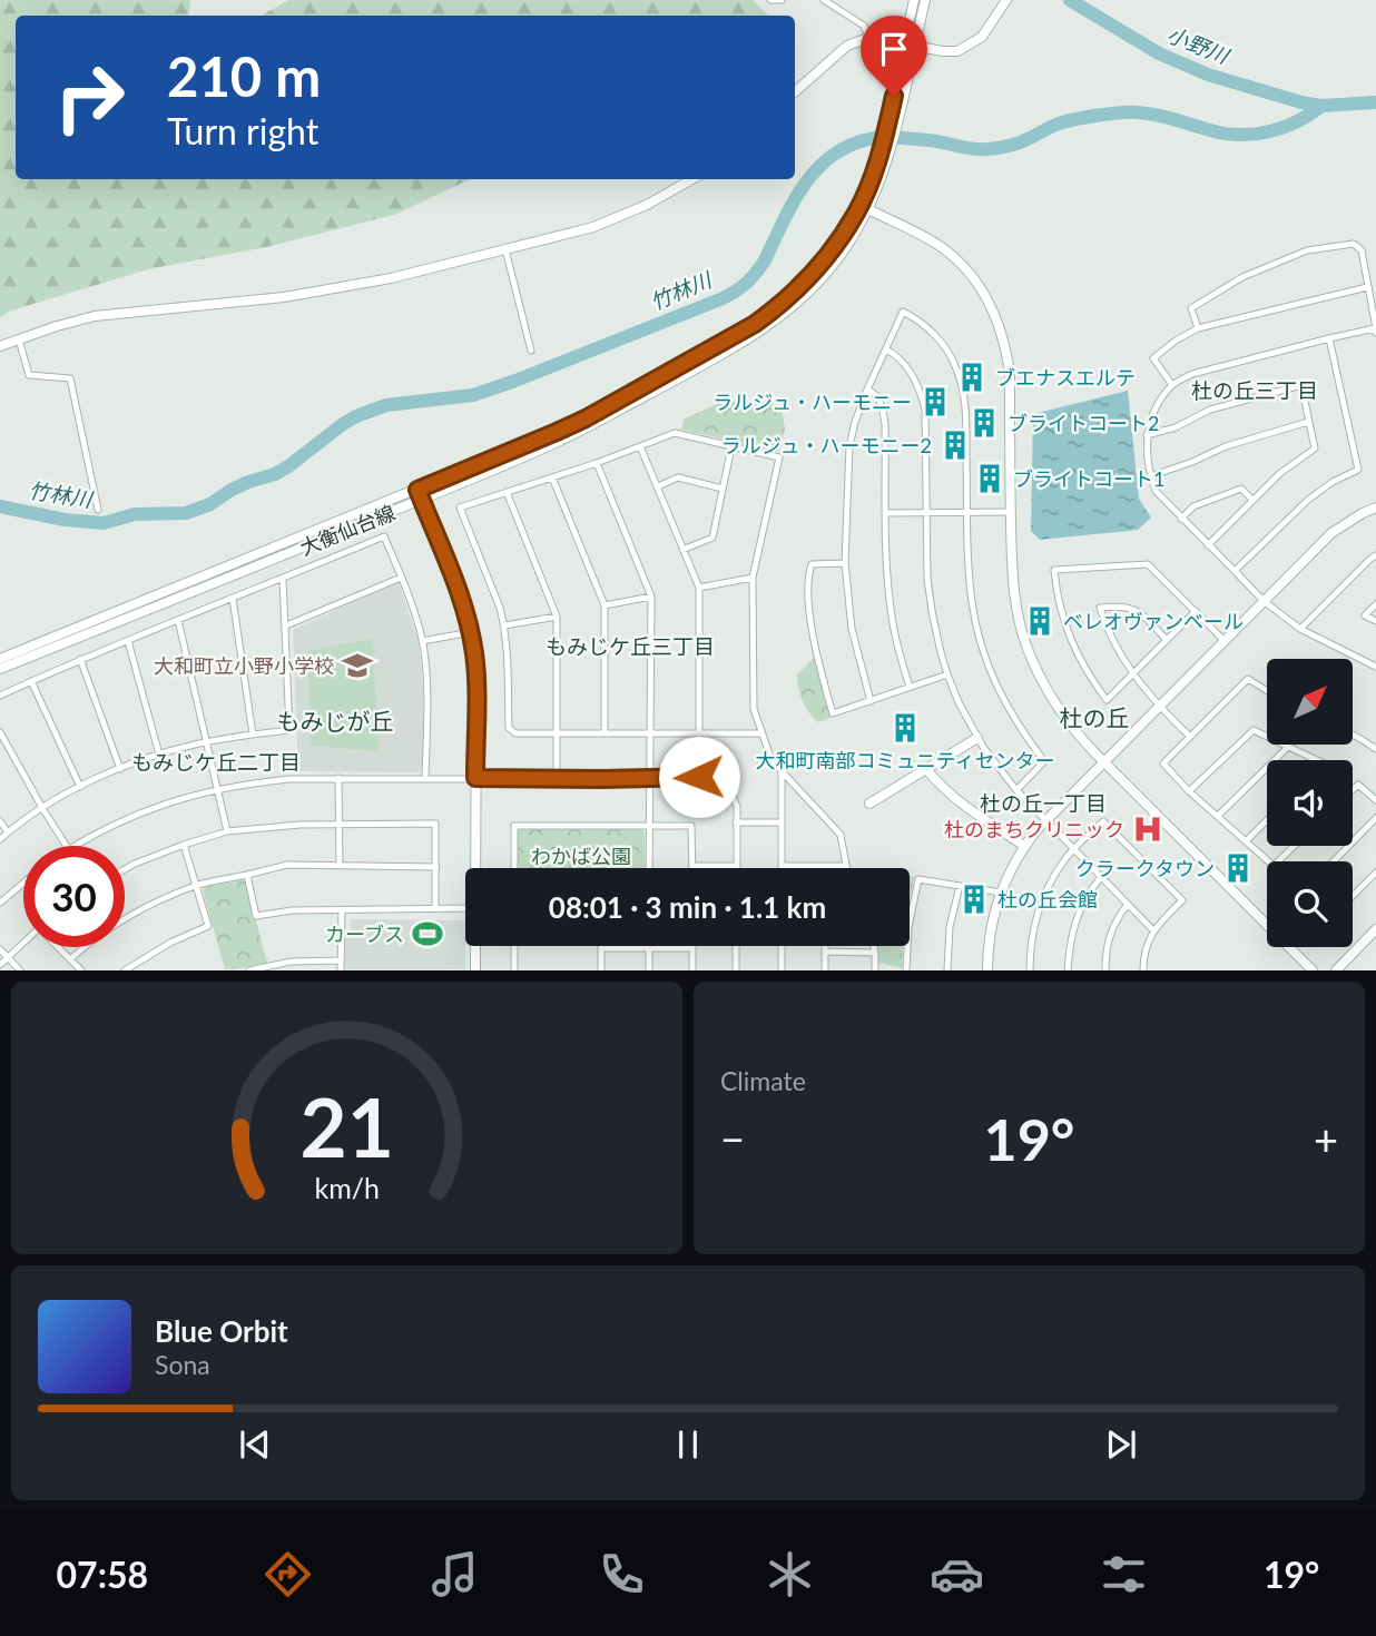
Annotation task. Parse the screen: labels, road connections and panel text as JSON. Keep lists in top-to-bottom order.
{
  "streets": {
    "street": ["大衡仙台線"]
  },
  "districts": [
    "杜の丘三丁目",
    "もみじケ丘三丁目",
    "杜の丘",
    "もみじが丘",
    "もみじケ丘二丁目",
    "杜の丘一丁目"
  ],
  "water": ["小野川", "竹林川"],
  "parks": ["わかば公園"],
  "places": {
    "building": [
      "ブエナスエルテ",
      "ラルジュ・ハーモニー",
      "ブライトコート2",
      "ラルジュ・ハーモニー2",
      "ブライトコート1",
      "ベレオヴァンベール",
      "大和町南部コミュニティセンター",
      "クラークタウン",
      "杜の丘会館"
    ],
    "school or university": ["大和町立小野小学校"],
    "hospital": ["杜のまちクリニック"],
    "sports": ["カーブス"]
  },
  "north": "top right",
  "page": {
    "turn": ["210 m", "Turn right"],
    "limit": "30",
    "trip": "08:01 · 3 min · 1.1 km",
    "tile": "Climate",
    "heat": ["−", "19°", "+"],
    "song": ["Blue Orbit", "Sona"],
    "tabs": ["07:58", "19°"],
    "gauge": ["21", "km/h"]
  }
}
